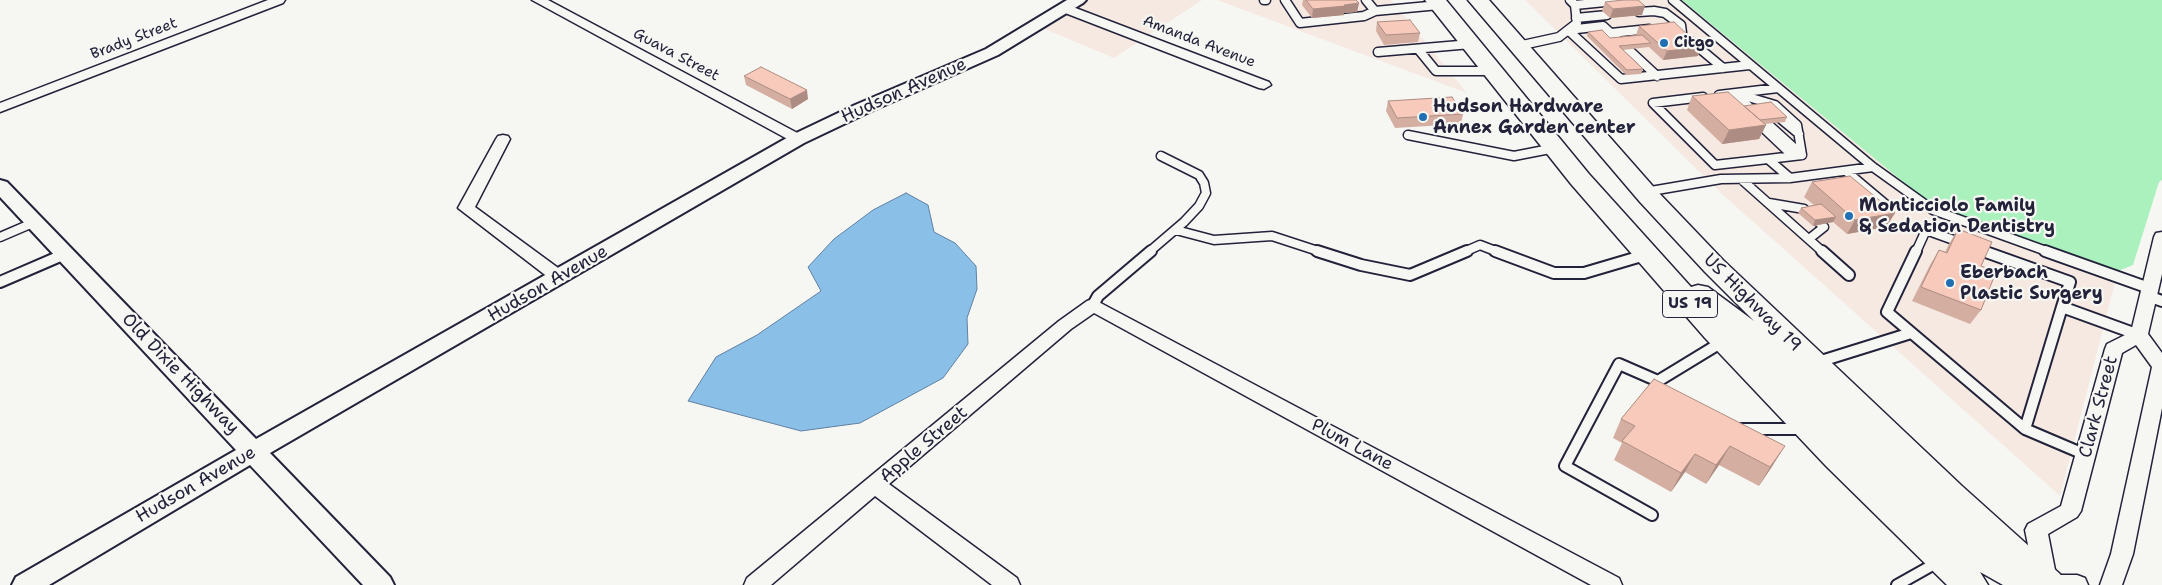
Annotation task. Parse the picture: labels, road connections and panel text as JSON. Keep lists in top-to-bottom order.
{
  "streets": {
    "highway": ["US Highway 19", "US 19"],
    "street": [
      "Brady Street",
      "Amanda Avenue",
      "Guava Street",
      "Hudson Avenue",
      "Old Dixie Highway",
      "Clark Street",
      "Apple Street",
      "Plum Lane"
    ]
  },
  "crossings": [
    ["Amanda Avenue", "Hudson Avenue"],
    ["Guava Street", "Hudson Avenue"],
    ["Hudson Avenue", "Old Dixie Highway"],
    ["US Highway 19", "Clark Street"],
    ["Apple Street", "Plum Lane"]
  ],
  "places": [
    "Citgo",
    "Hudson Hardware Annex Garden center",
    "Monticciolo Family & Sedation Dentistry",
    "Eberbach Plastic Surgery"
  ]
}
